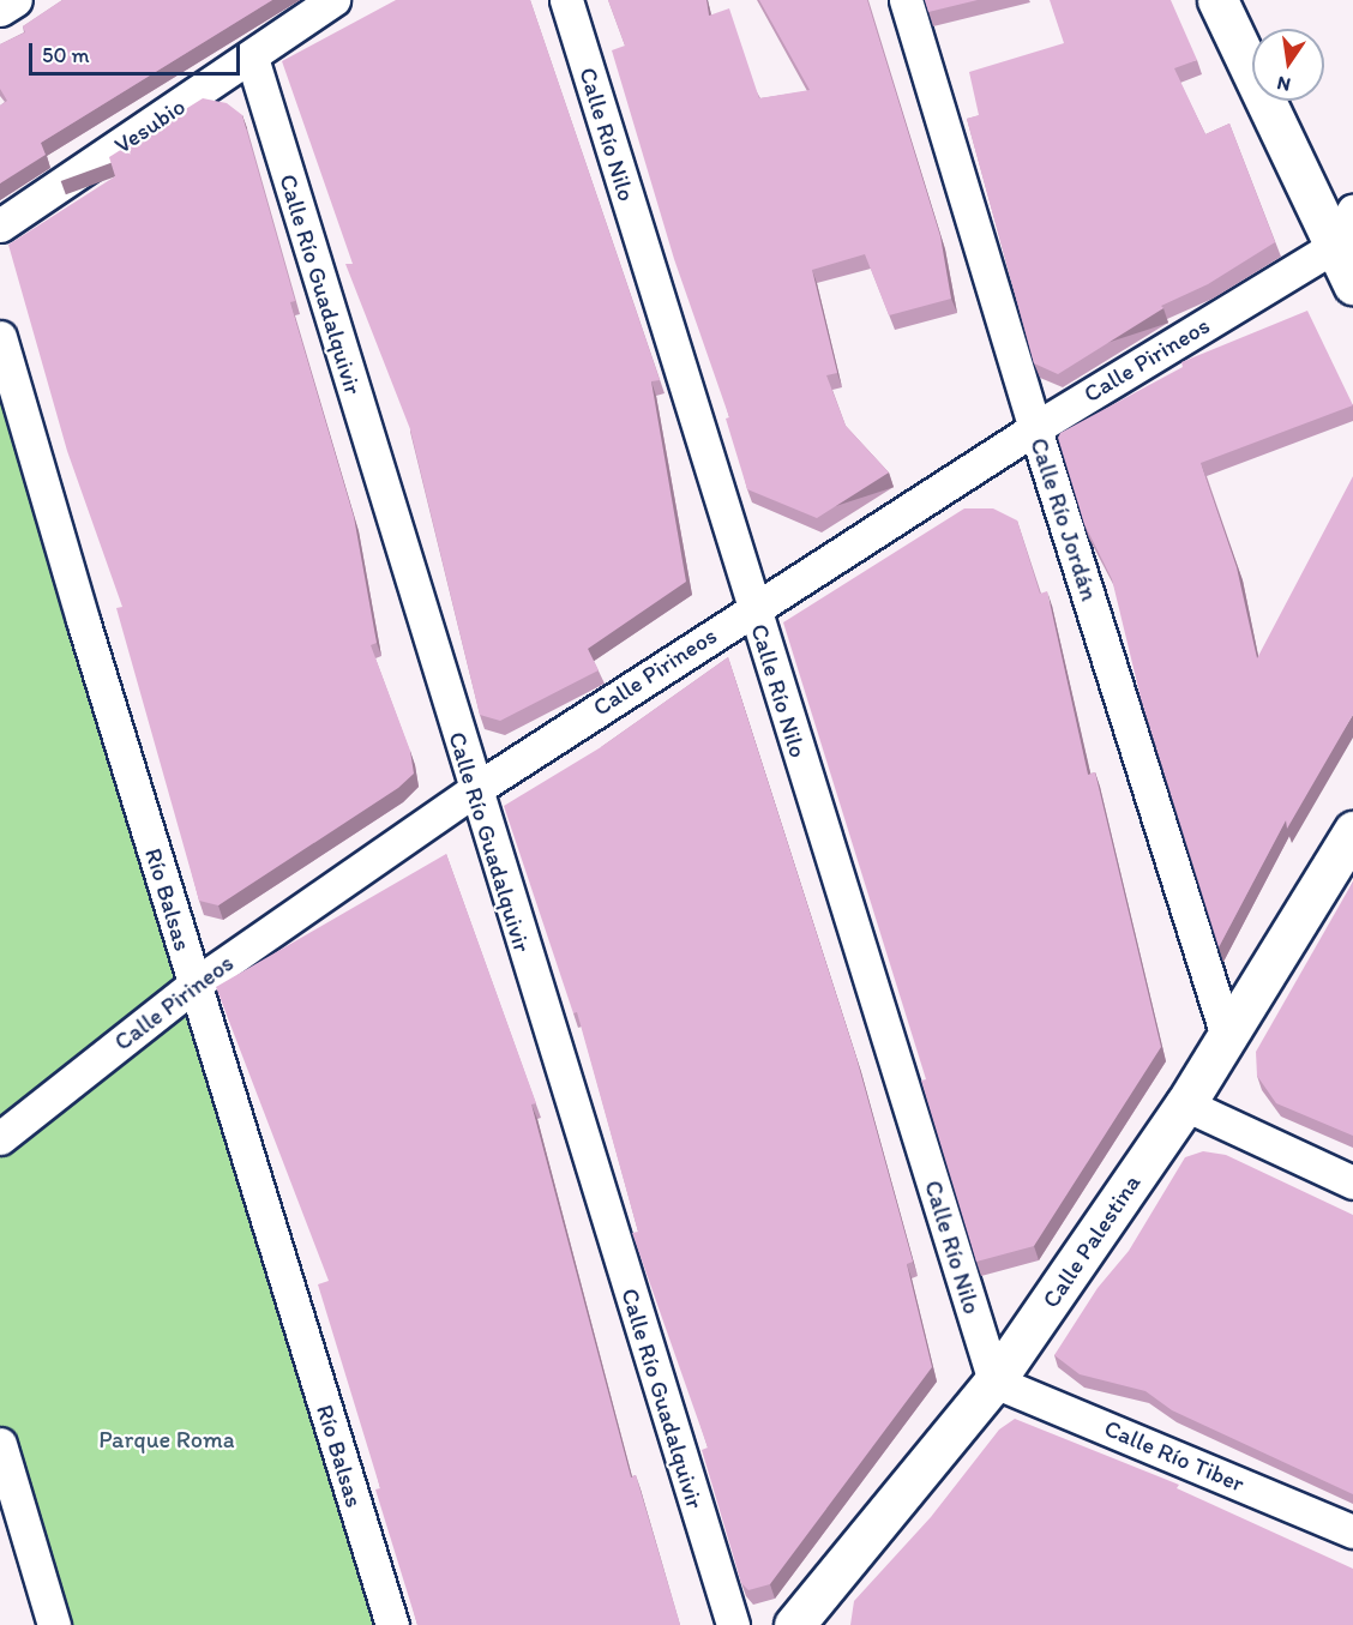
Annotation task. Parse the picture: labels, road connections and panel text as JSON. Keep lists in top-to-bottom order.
{
  "streets": {
    "street": [
      "Vesubio",
      "Calle Río Nilo",
      "Calle Río Guadalquivir",
      "Calle Pirineos",
      "Calle Río Jordán",
      "Río Balsas",
      "Calle Palestina",
      "Calle Río Tiber"
    ]
  },
  "crossings": [
    ["Vesubio", "Calle Río Guadalquivir"],
    ["Calle Río Nilo", "Calle Pirineos"],
    ["Calle Río Nilo", "Calle Palestina"],
    ["Calle Río Nilo", "Calle Río Tiber"],
    ["Calle Río Guadalquivir", "Calle Pirineos"],
    ["Calle Pirineos", "Calle Río Jordán"],
    ["Calle Pirineos", "Río Balsas"],
    ["Calle Río Jordán", "Calle Palestina"],
    ["Calle Palestina", "Calle Río Tiber"]
  ],
  "parks": ["Parque Roma"],
  "scale_bar": "50 m",
  "north": "bottom"
}
